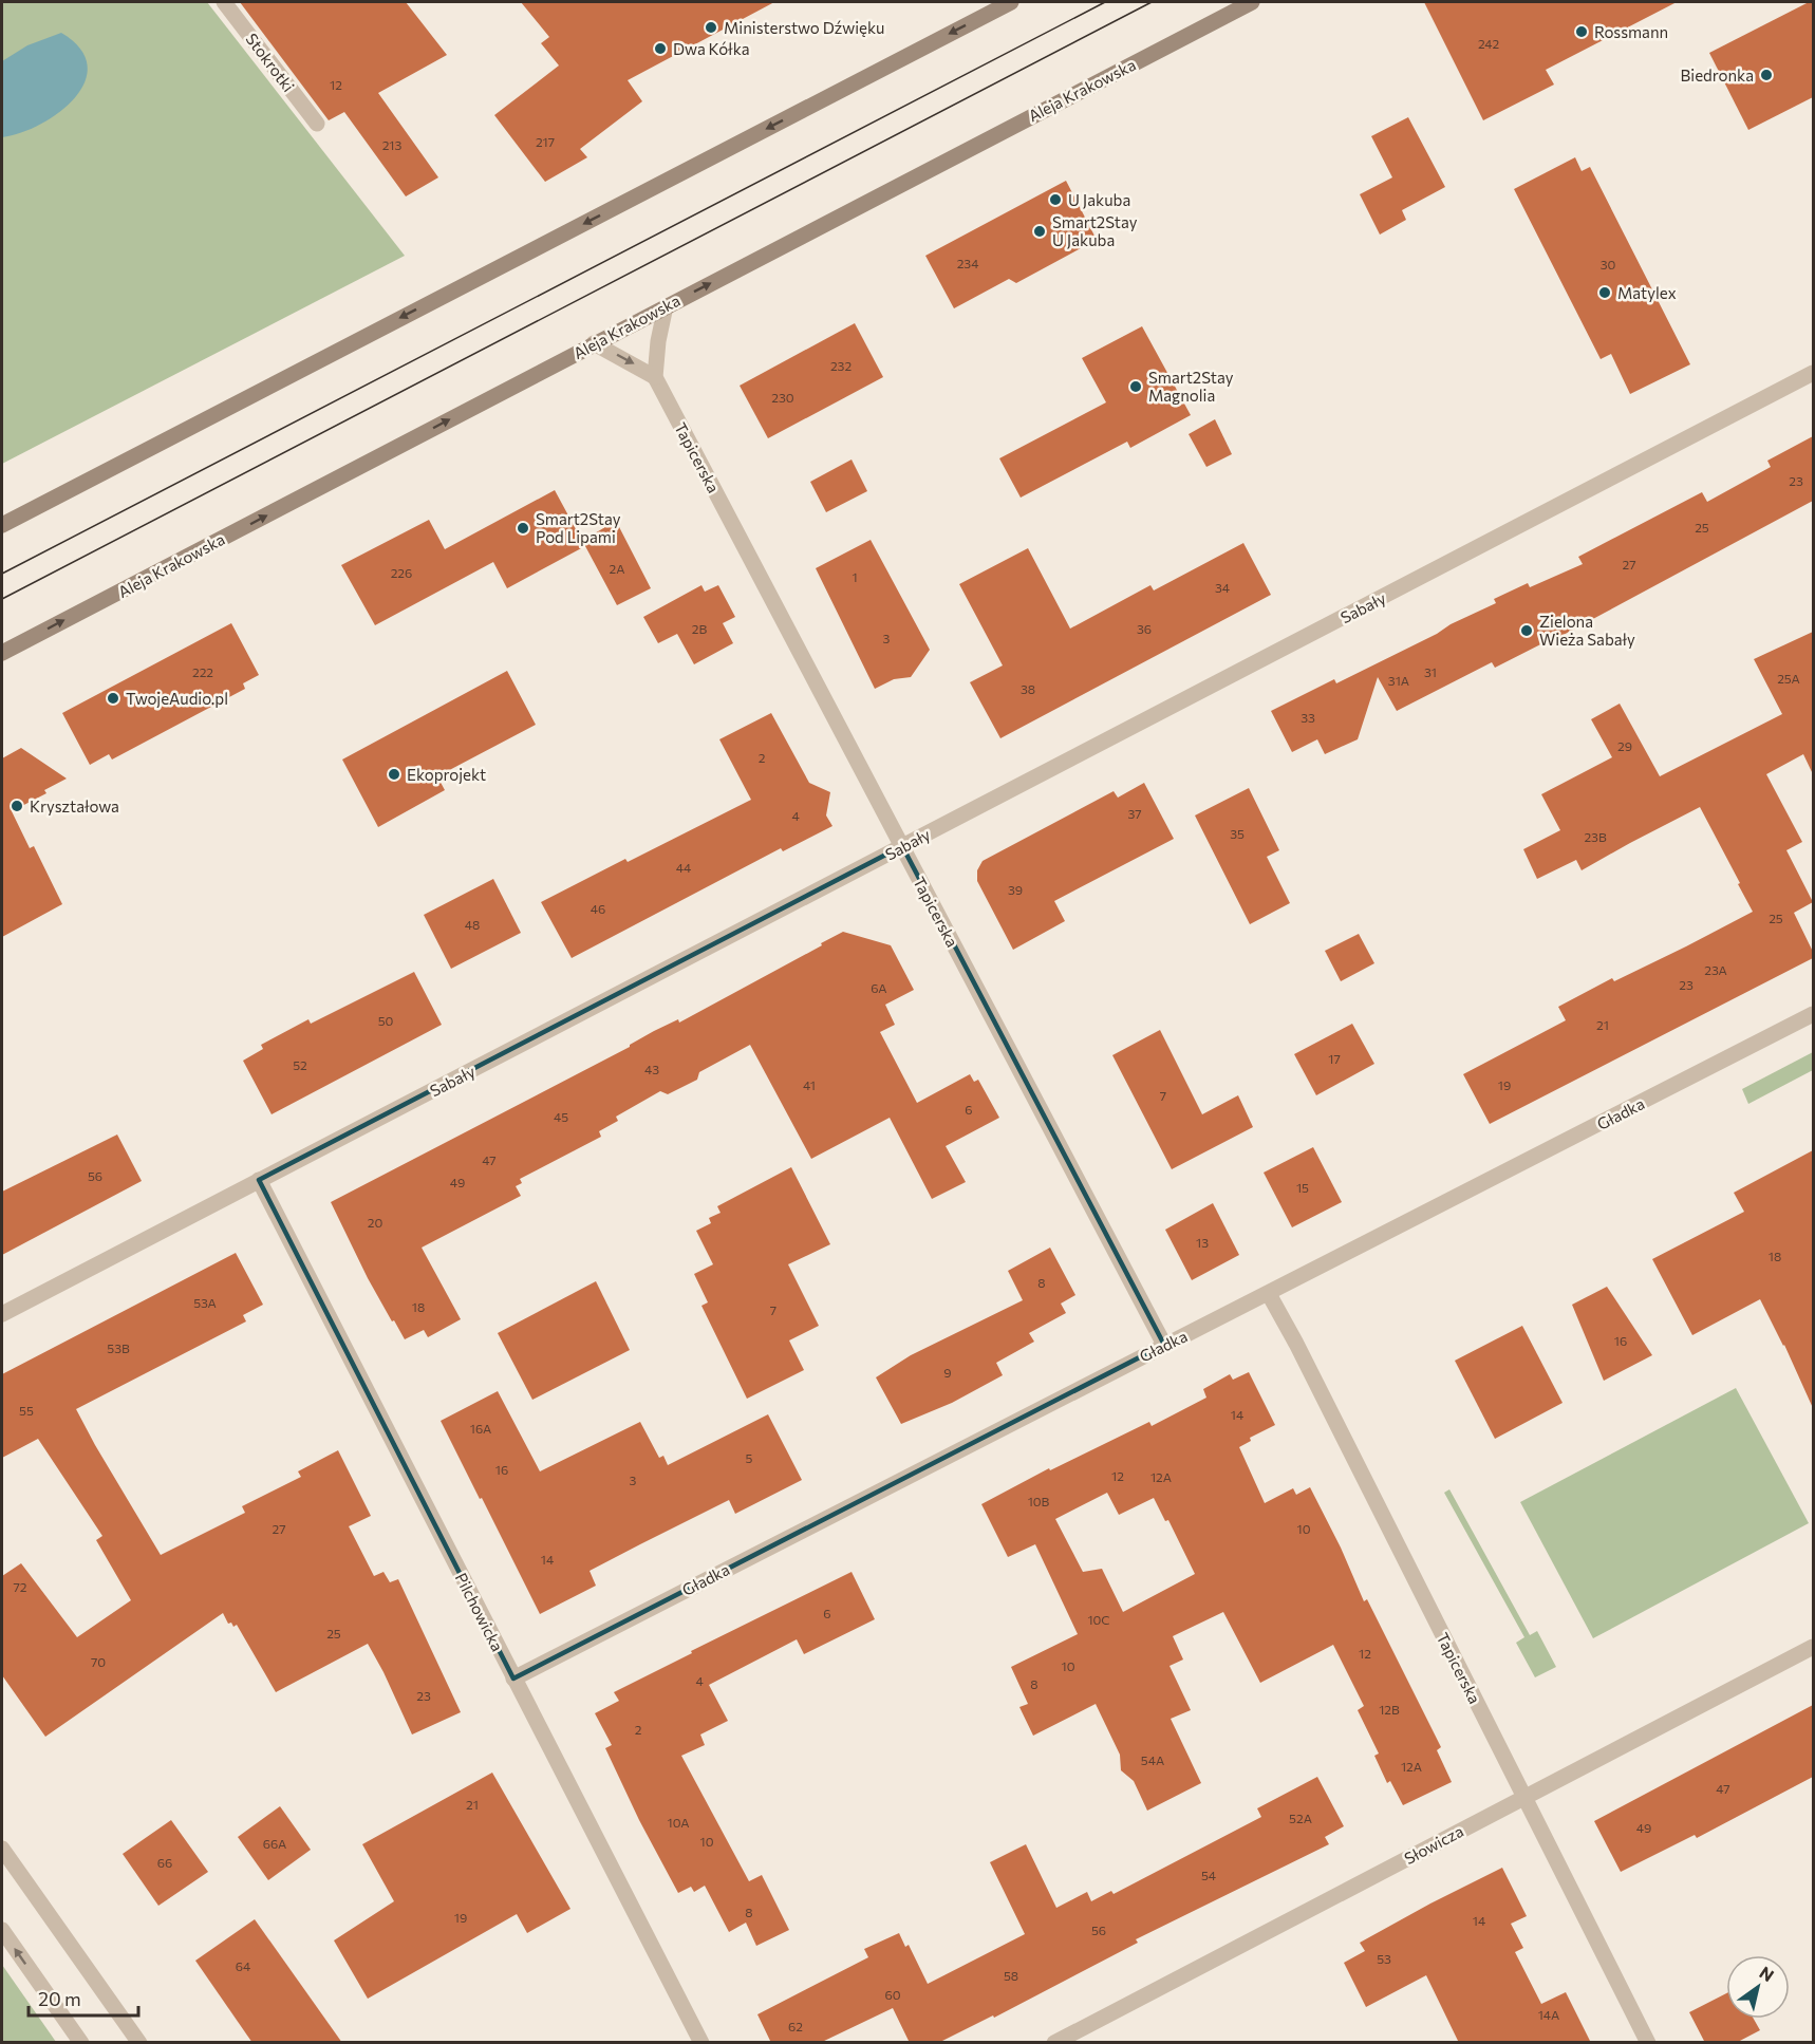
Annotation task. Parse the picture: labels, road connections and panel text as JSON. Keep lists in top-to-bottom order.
{
  "streets": {
    "main road": ["Aleja Krakowska"],
    "street": [
      "Stokrotki",
      "Tapicerska",
      "Sabały",
      "Gładka",
      "Pilchowicka",
      "Słowicza"
    ]
  },
  "crossings": [
    ["Tapicerska", "Sabały"],
    ["Tapicerska", "Gładka"],
    ["Tapicerska", "Słowicza"],
    ["Sabały", "Pilchowicka"],
    ["Gładka", "Pilchowicka"]
  ],
  "places": [
    "Ministerstwo Dźwięku",
    "Rossmann",
    "Dwa Kółka",
    "Biedronka",
    "U Jakuba",
    "Smart2Stay U Jakuba",
    "Matylex",
    "Smart2Stay Magnolia",
    "Smart2Stay Pod Lipami",
    "Zielona Wieża Sabały",
    "TwojeAudio.pl",
    "Ekoprojekt",
    "Kryształowa"
  ],
  "house_numbers": [
    "242",
    "12",
    "217",
    "213",
    "234",
    "30",
    "232",
    "230",
    "23",
    "25",
    "27",
    "2A",
    "226",
    "1",
    "34",
    "2B",
    "36",
    "3",
    "222",
    "31",
    "25A",
    "31A",
    "38",
    "33",
    "29",
    "2",
    "37",
    "4",
    "35",
    "23B",
    "44",
    "39",
    "46",
    "25",
    "48",
    "23A",
    "23",
    "6A",
    "50",
    "21",
    "17",
    "52",
    "43",
    "41",
    "19",
    "7",
    "6",
    "45",
    "47",
    "56",
    "49",
    "15",
    "20",
    "13",
    "18",
    "8",
    "53A",
    "18",
    "7",
    "16",
    "53B",
    "9",
    "55",
    "14",
    "16A",
    "5",
    "16",
    "12",
    "12A",
    "3",
    "10B",
    "27",
    "10",
    "14",
    "72",
    "6",
    "10C",
    "25",
    "12",
    "70",
    "10",
    "4",
    "8",
    "23",
    "12B",
    "2",
    "54A",
    "12A",
    "47",
    "21",
    "52A",
    "10A",
    "49",
    "10",
    "66A",
    "66",
    "54",
    "8",
    "19",
    "14",
    "56",
    "53",
    "64",
    "58",
    "60",
    "14A",
    "62"
  ],
  "scale_bar": "20 m",
  "north": "top right"
}
